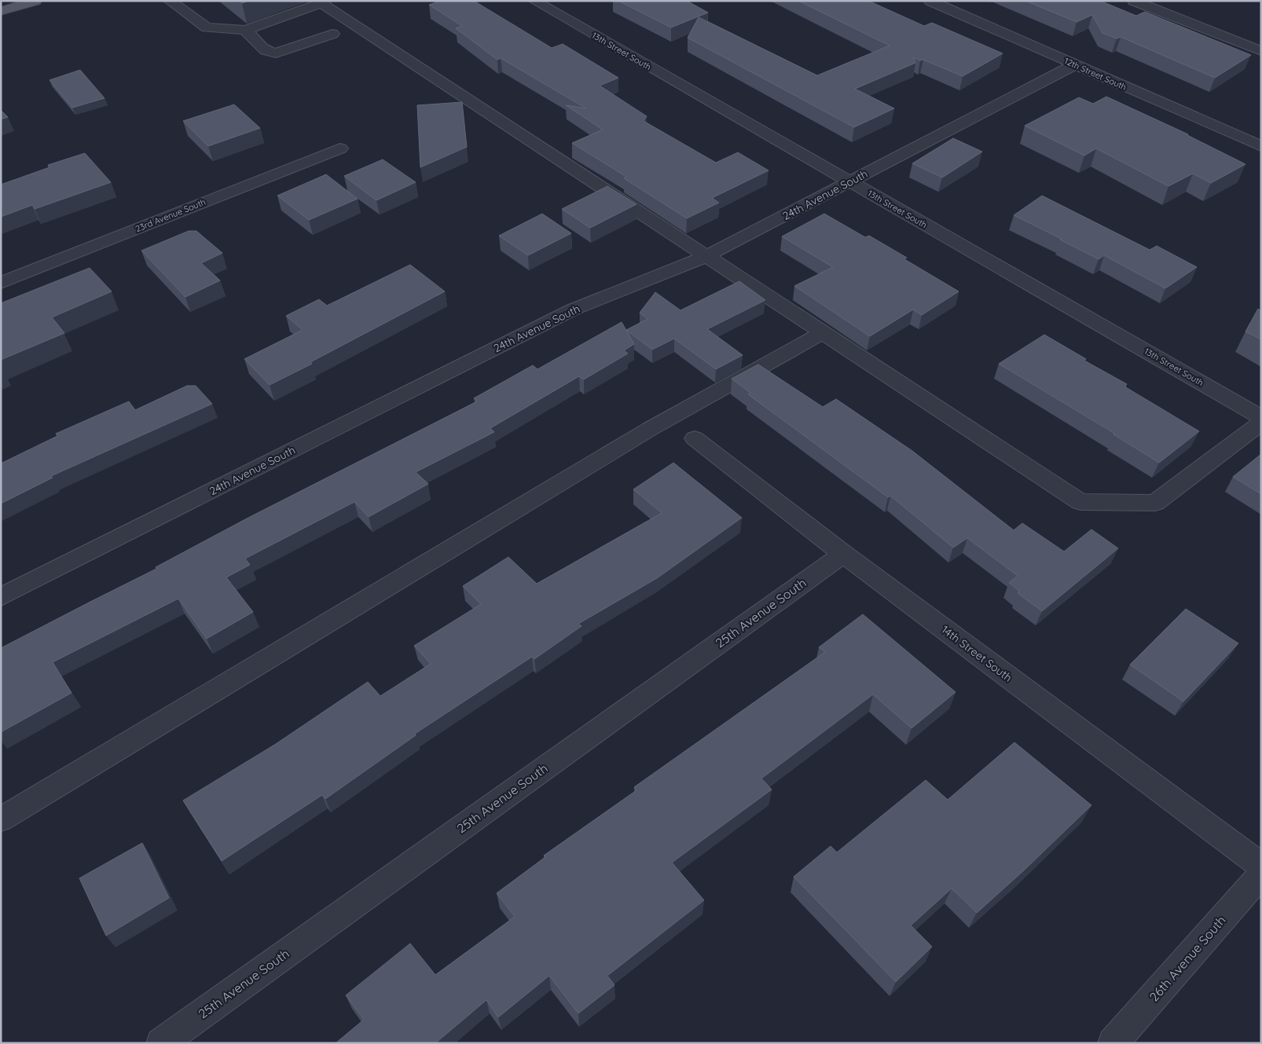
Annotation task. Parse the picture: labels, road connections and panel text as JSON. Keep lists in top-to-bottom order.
{
  "streets": {
    "street": [
      "13th Street South",
      "12th Street South",
      "24th Avenue South",
      "23rd Avenue South",
      "25th Avenue South",
      "14th Street South",
      "26th Avenue South"
    ]
  },
  "crossings": [
    ["13th Street South", "24th Avenue South"],
    ["12th Street South", "24th Avenue South"],
    ["25th Avenue South", "14th Street South"]
  ]
}
